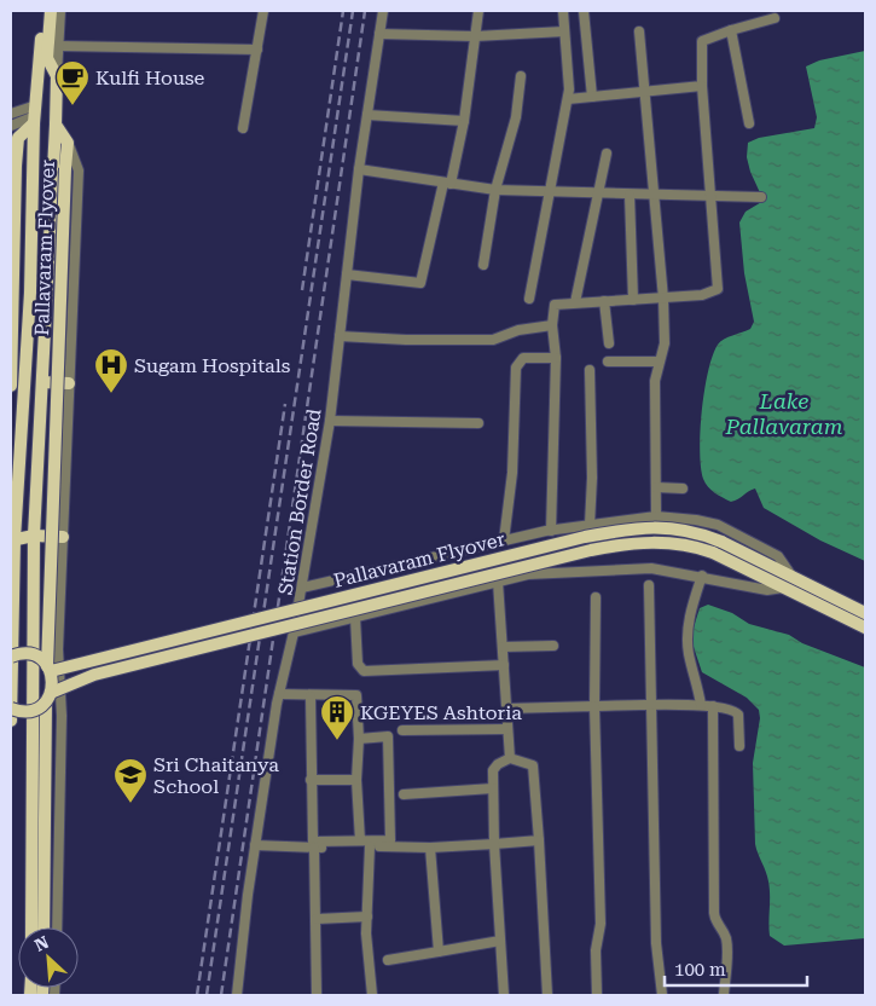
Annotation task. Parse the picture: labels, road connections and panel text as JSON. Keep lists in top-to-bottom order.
{
  "streets": {
    "main road": ["Pallavaram Flyover"],
    "street": ["Station Border Road"]
  },
  "water": ["Lake Pallavaram"],
  "places": {
    "cafe": ["Kulfi House"],
    "hospital": ["Sugam Hospitals"],
    "building": ["KGEYES Ashtoria"],
    "school or university": ["Sri Chaitanya School"]
  },
  "scale_bar": "100 m",
  "north": "top left"
}
